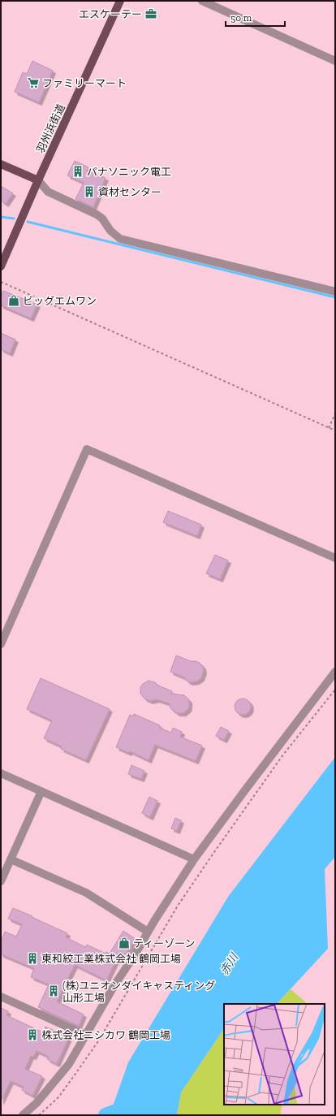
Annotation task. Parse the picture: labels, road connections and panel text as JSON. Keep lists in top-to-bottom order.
{
  "streets": {
    "main road": ["羽州浜街道"]
  },
  "water": ["赤川"],
  "places": {
    "office": ["エスケーテー"],
    "supermarket": ["ファミリーマート"],
    "building": [
      "パナソニック電工",
      "資材センター",
      "東和絞工業株式会社 鶴岡工場",
      "(株)ユニオンダイキャスティング 山形工場",
      "株式会社ニシカワ 鶴岡工場"
    ],
    "shop": ["ビッグエムワン", "ティーゾーン"]
  },
  "scale_bar": "50 m"
}
